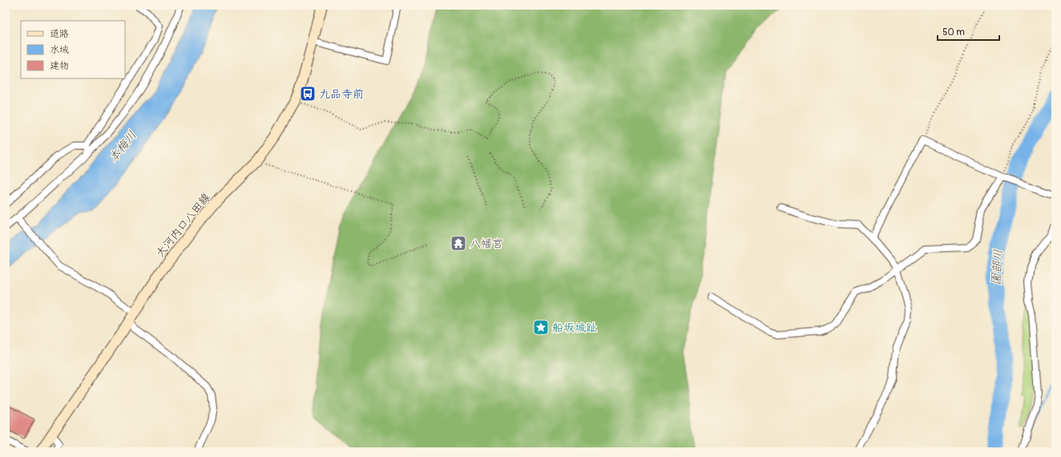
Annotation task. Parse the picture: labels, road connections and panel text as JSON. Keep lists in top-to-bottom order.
{
  "streets": {
    "main road": ["大河内口八田線"]
  },
  "water": ["本梅川", "園部川"],
  "places": {
    "bus stop": ["九品寺前"],
    "temple": ["八幡宮"],
    "place": ["船坂城趾"]
  },
  "legend": ["道路", "水域", "建物"],
  "scale_bar": "50 m"
}
